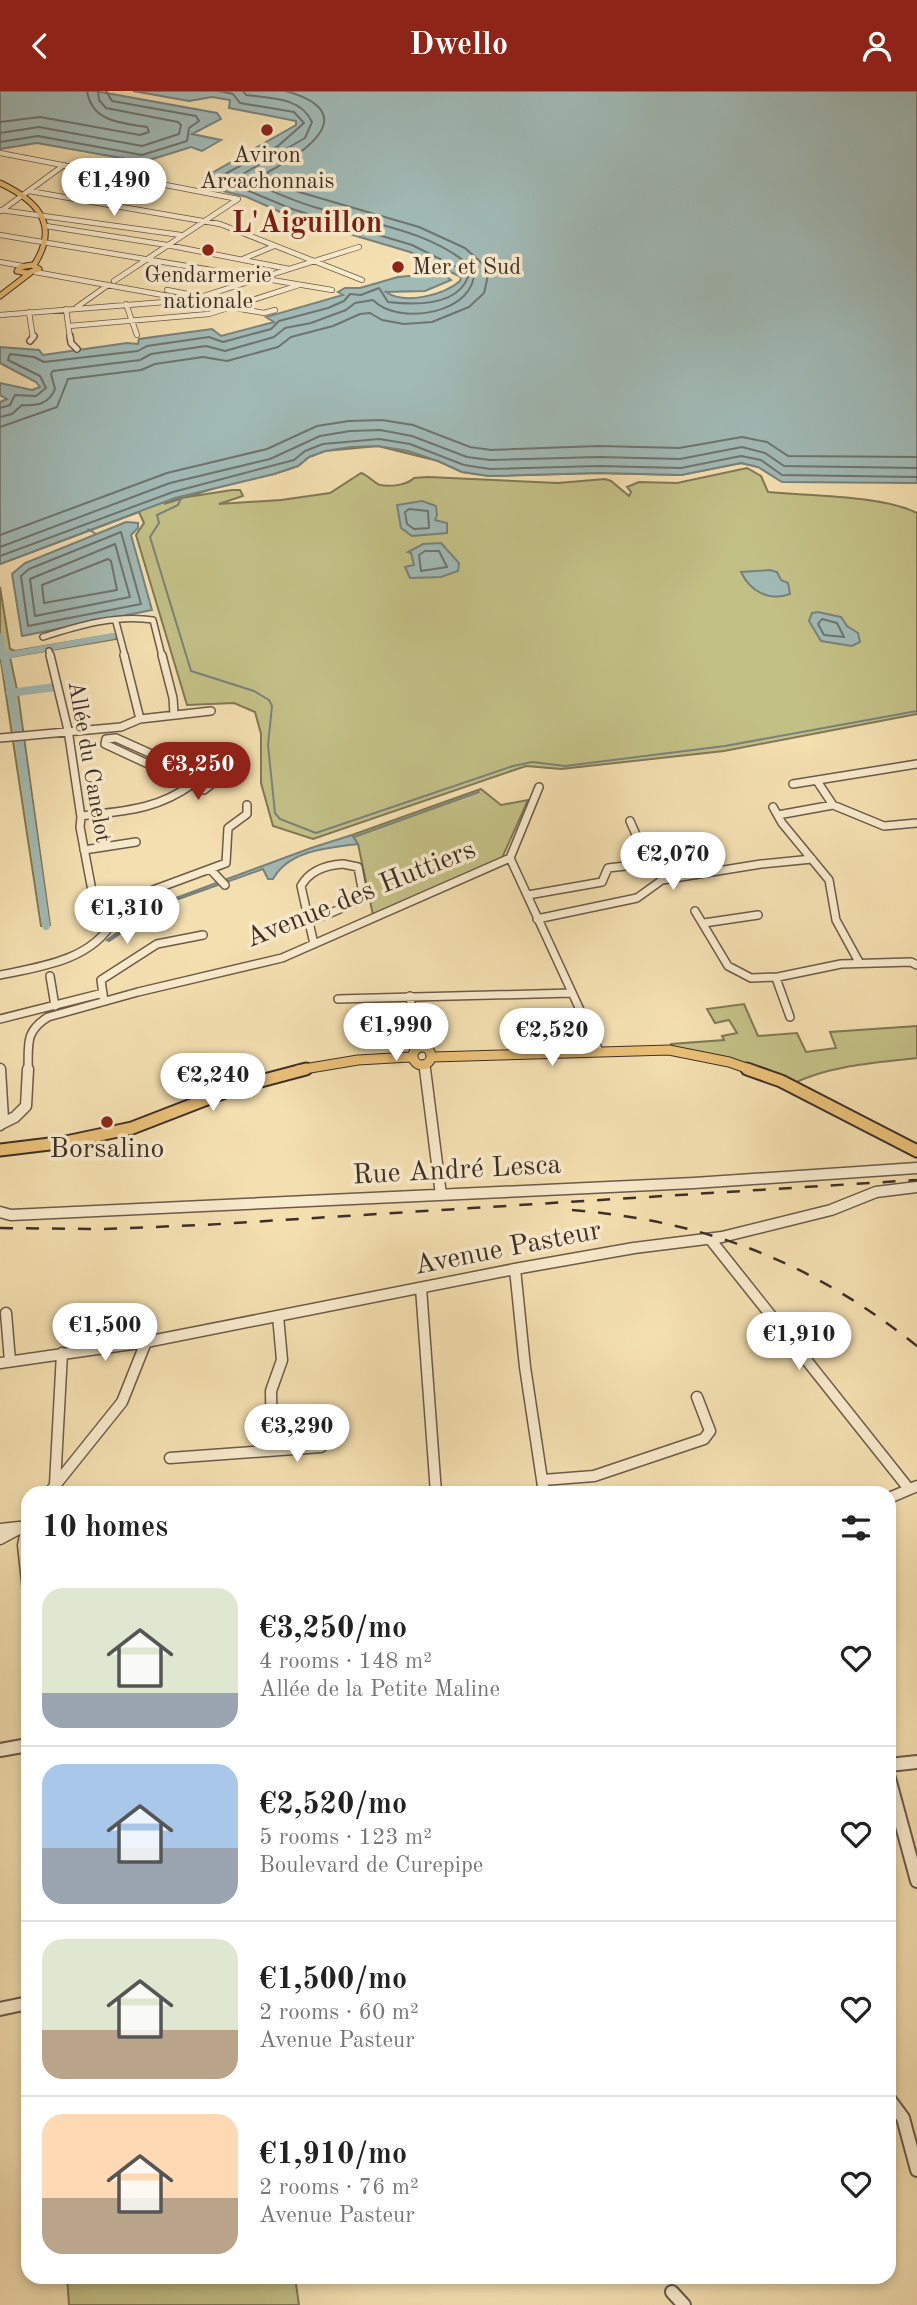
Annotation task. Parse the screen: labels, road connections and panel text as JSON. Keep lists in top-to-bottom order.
{
  "streets": {
    "street": [
      "Allée du Canelot",
      "Avenue des Huttiers",
      "Rue André Lesca",
      "Avenue Pasteur"
    ]
  },
  "districts": ["L'Aiguillon"],
  "places": [
    "Aviron Arcachonnais",
    "Gendarmerie nationale",
    "Mer et Sud",
    "Borsalino"
  ],
  "page": {
    "header": "Dwello",
    "price": [
      "€1,490",
      "€3,250",
      "€2,070",
      "€1,310",
      "€1,990",
      "€2,520",
      "€2,240",
      "€1,500",
      "€1,910",
      "€3,290"
    ],
    "heading": "10 homes",
    "list": [
      {
        "name": "€3,250/mo",
        "note": "4 rooms · 148 m² · Allée de la Petite Maline"
      },
      {
        "name": "€2,520/mo",
        "note": "5 rooms · 123 m² · Boulevard de Curepipe"
      },
      {
        "name": "€1,500/mo",
        "note": "2 rooms · 60 m² · Avenue Pasteur"
      },
      {
        "name": "€1,910/mo",
        "note": "2 rooms · 76 m² · Avenue Pasteur"
      }
    ]
  }
}
